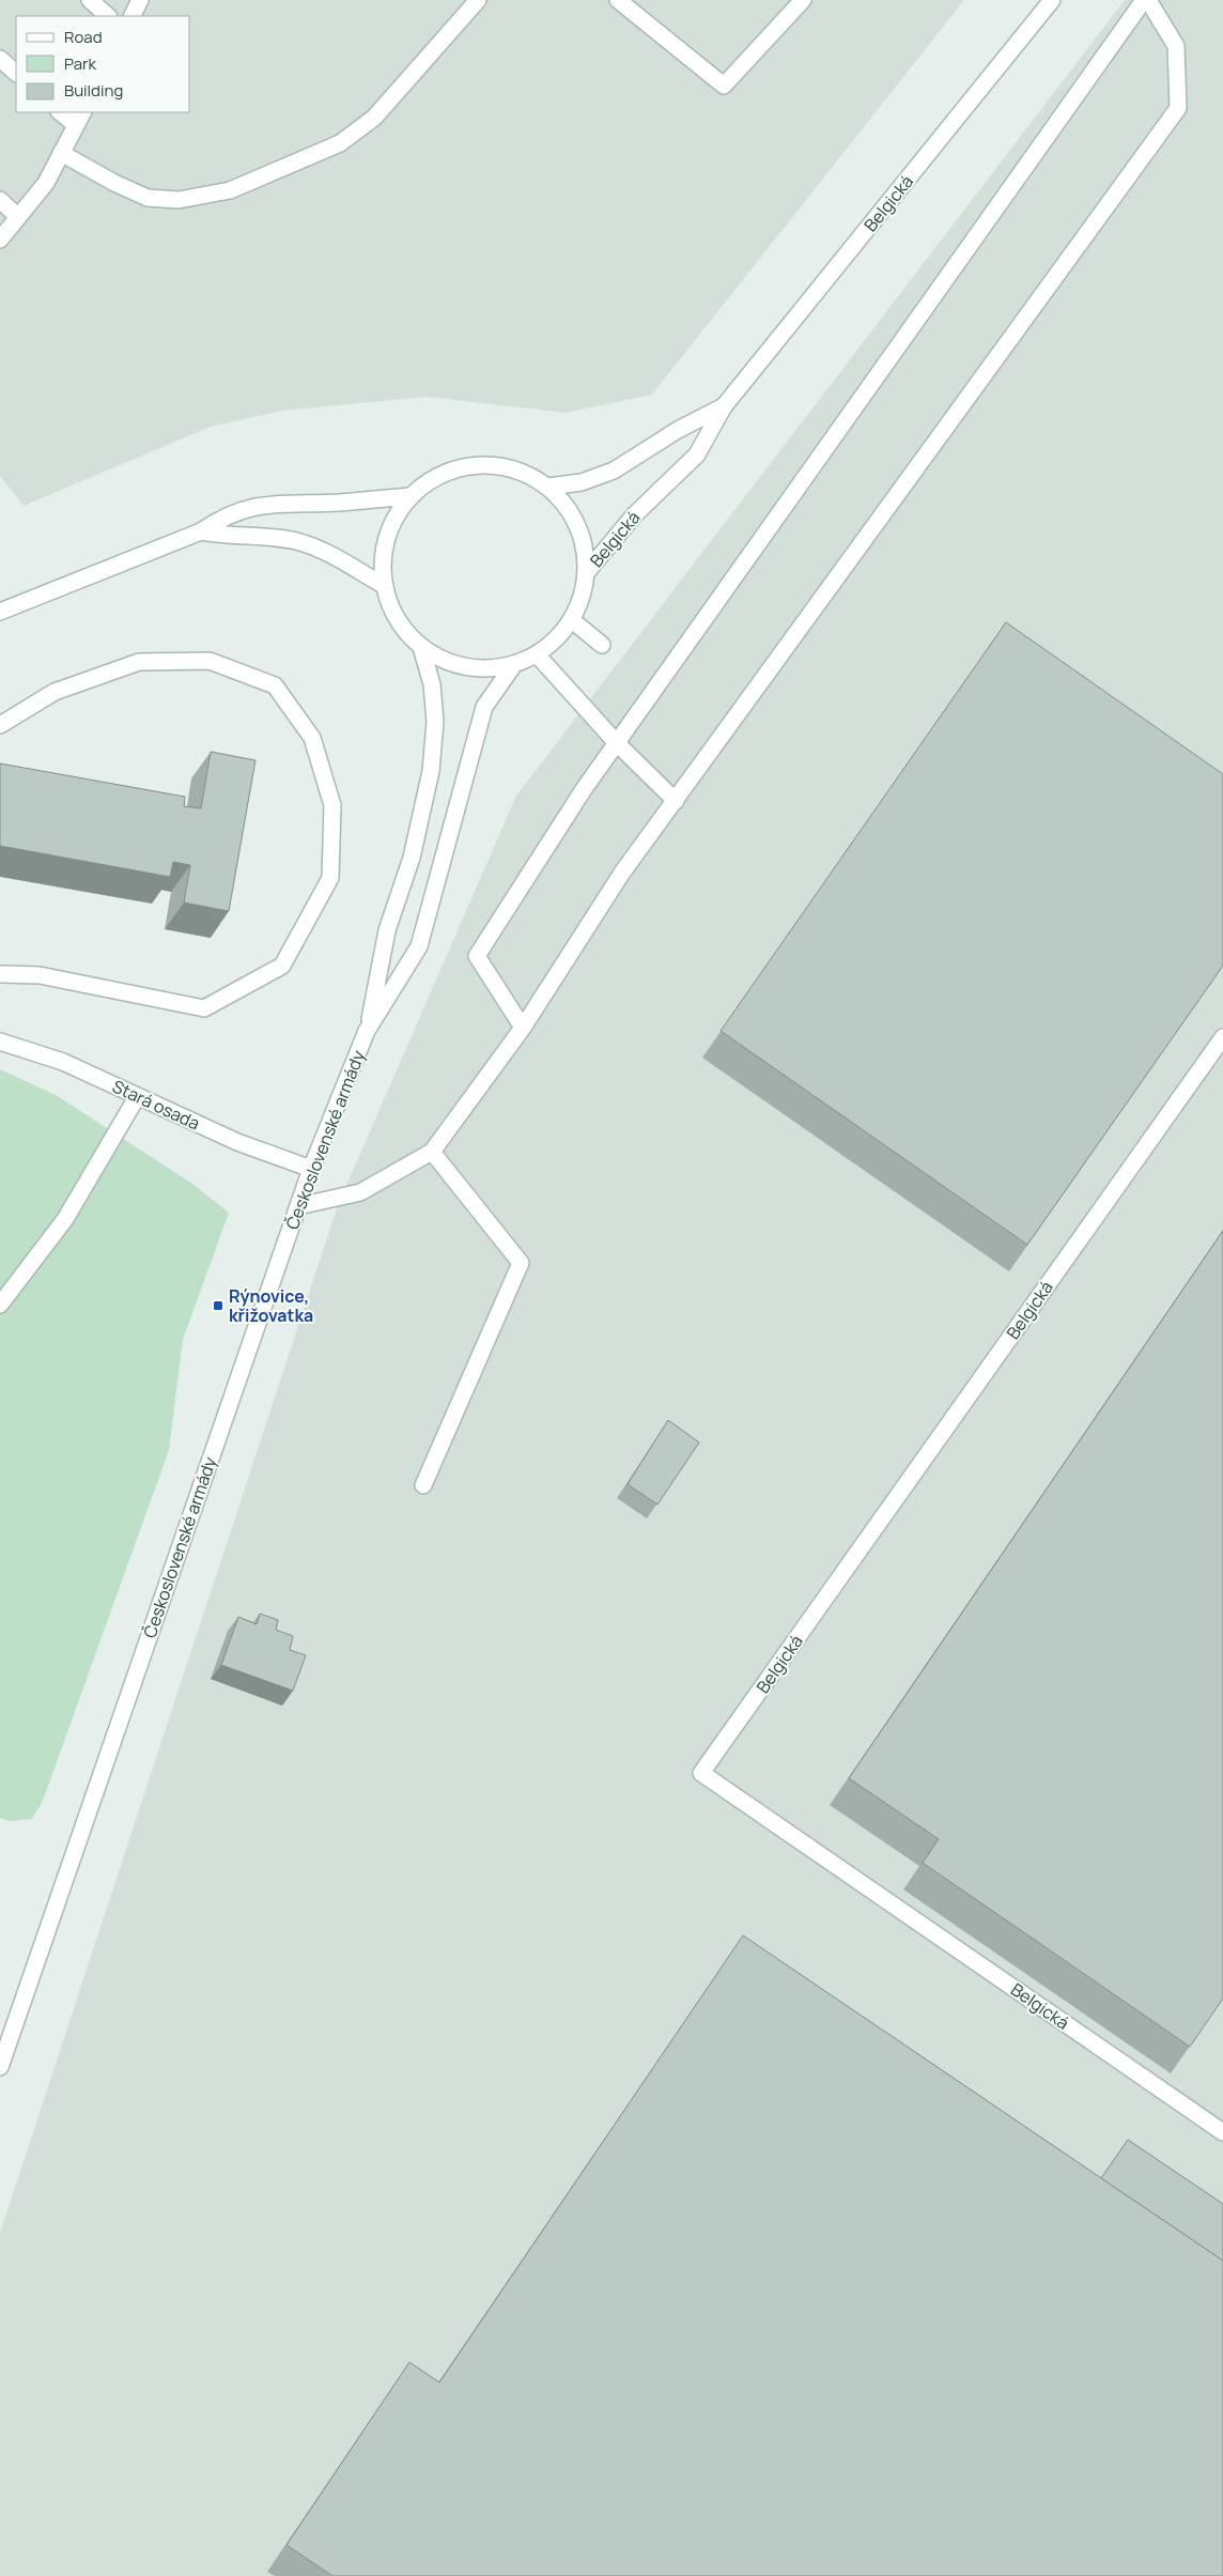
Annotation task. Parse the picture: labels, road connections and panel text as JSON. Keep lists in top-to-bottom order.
{
  "streets": {
    "street": ["Belgická", "Stará osada", "Československé armády"]
  },
  "crossings": [
    ["Stará osada", "Československé armády"]
  ],
  "places": {
    "transit": ["Rýnovice, křižovatka"]
  },
  "legend": ["Road", "Park", "Building"]
}
